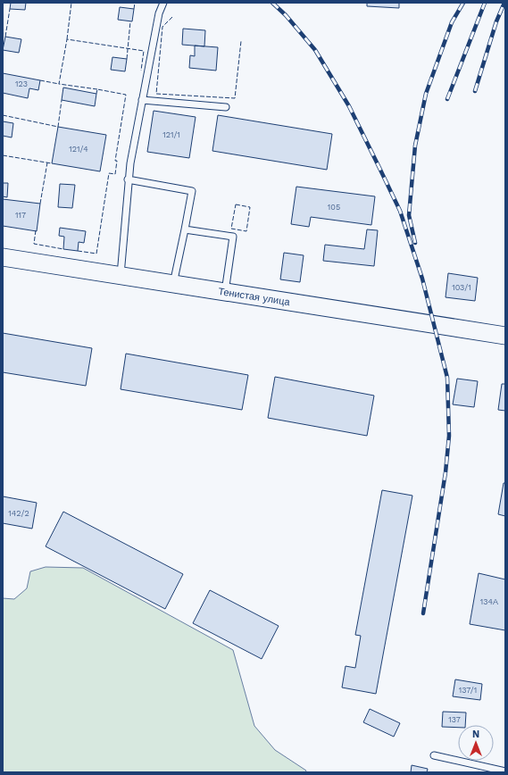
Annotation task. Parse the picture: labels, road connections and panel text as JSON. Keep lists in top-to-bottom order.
{
  "streets": {
    "main road": ["Тенистая улица"]
  },
  "house_numbers": [
    "123",
    "121/1",
    "121/4",
    "105",
    "117",
    "103/1",
    "142/2",
    "134А",
    "137/1",
    "137"
  ],
  "north": "top"
}
